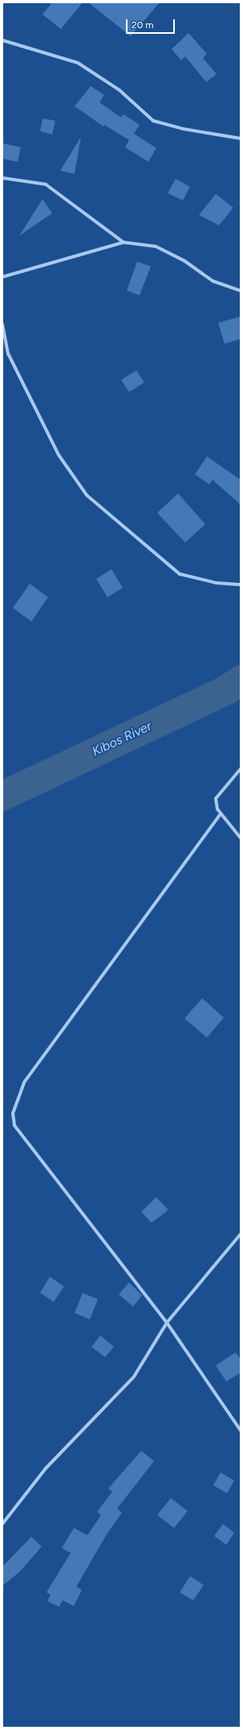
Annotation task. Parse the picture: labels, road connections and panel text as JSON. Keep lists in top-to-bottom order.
{
  "water": ["Kibos River"],
  "scale_bar": "20 m"
}
